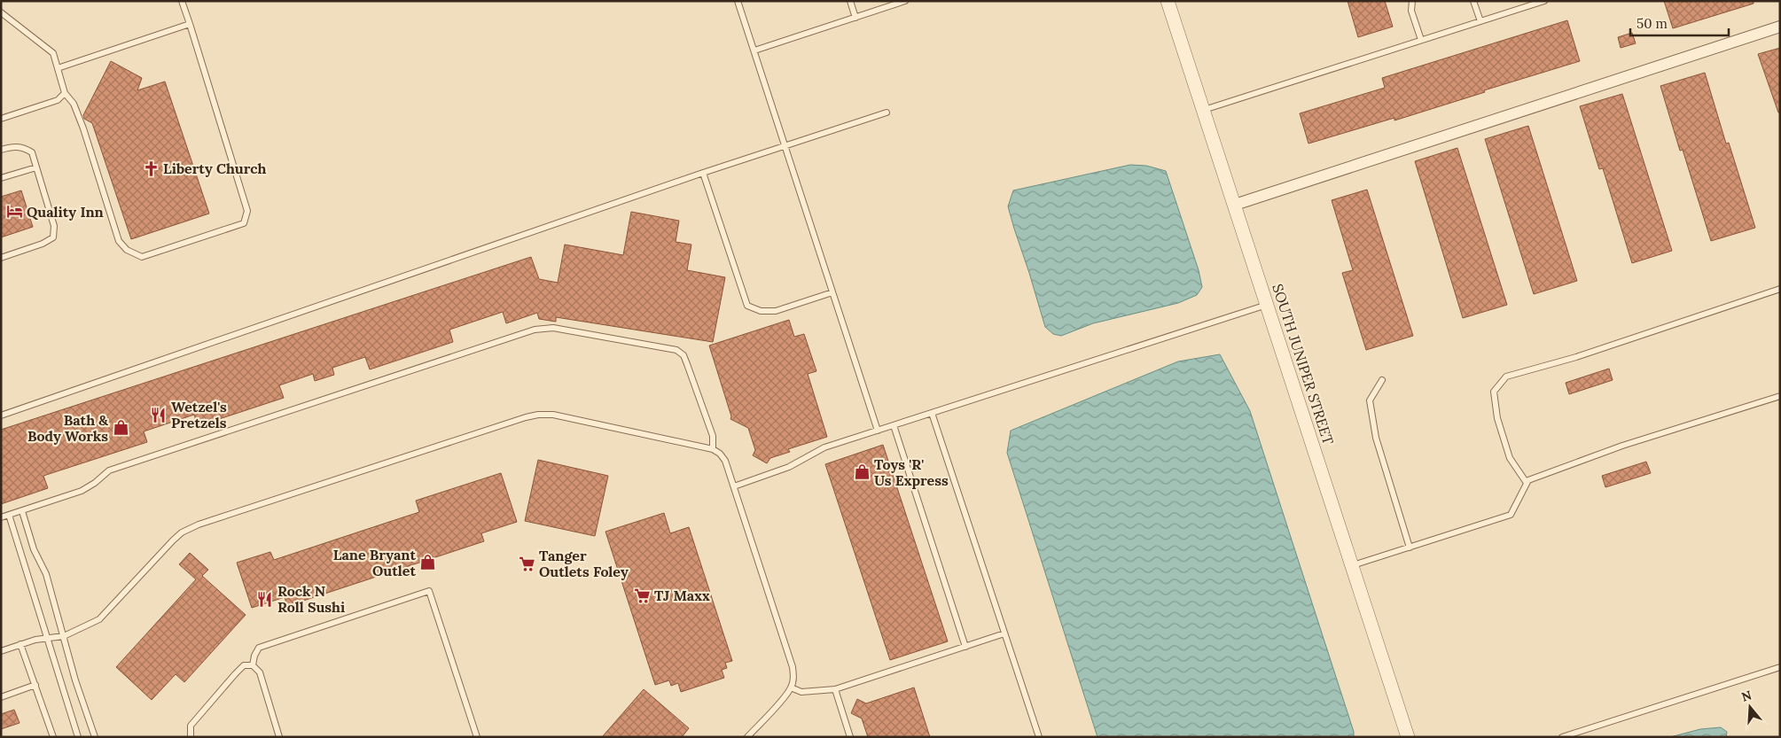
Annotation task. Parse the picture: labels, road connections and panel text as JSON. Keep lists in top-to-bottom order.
{
  "streets": {
    "street": ["SOUTH JUNIPER STREET"]
  },
  "places": {
    "church": ["Liberty Church"],
    "hotel": ["Quality Inn"],
    "restaurant": ["Wetzel's Pretzels", "Rock N Roll Sushi"],
    "shop": ["Bath & Body Works", "Toys 'R' Us Express", "Lane Bryant Outlet"],
    "supermarket": ["Tanger Outlets Foley", "TJ Maxx"]
  },
  "scale_bar": "50 m",
  "north": "top"
}
